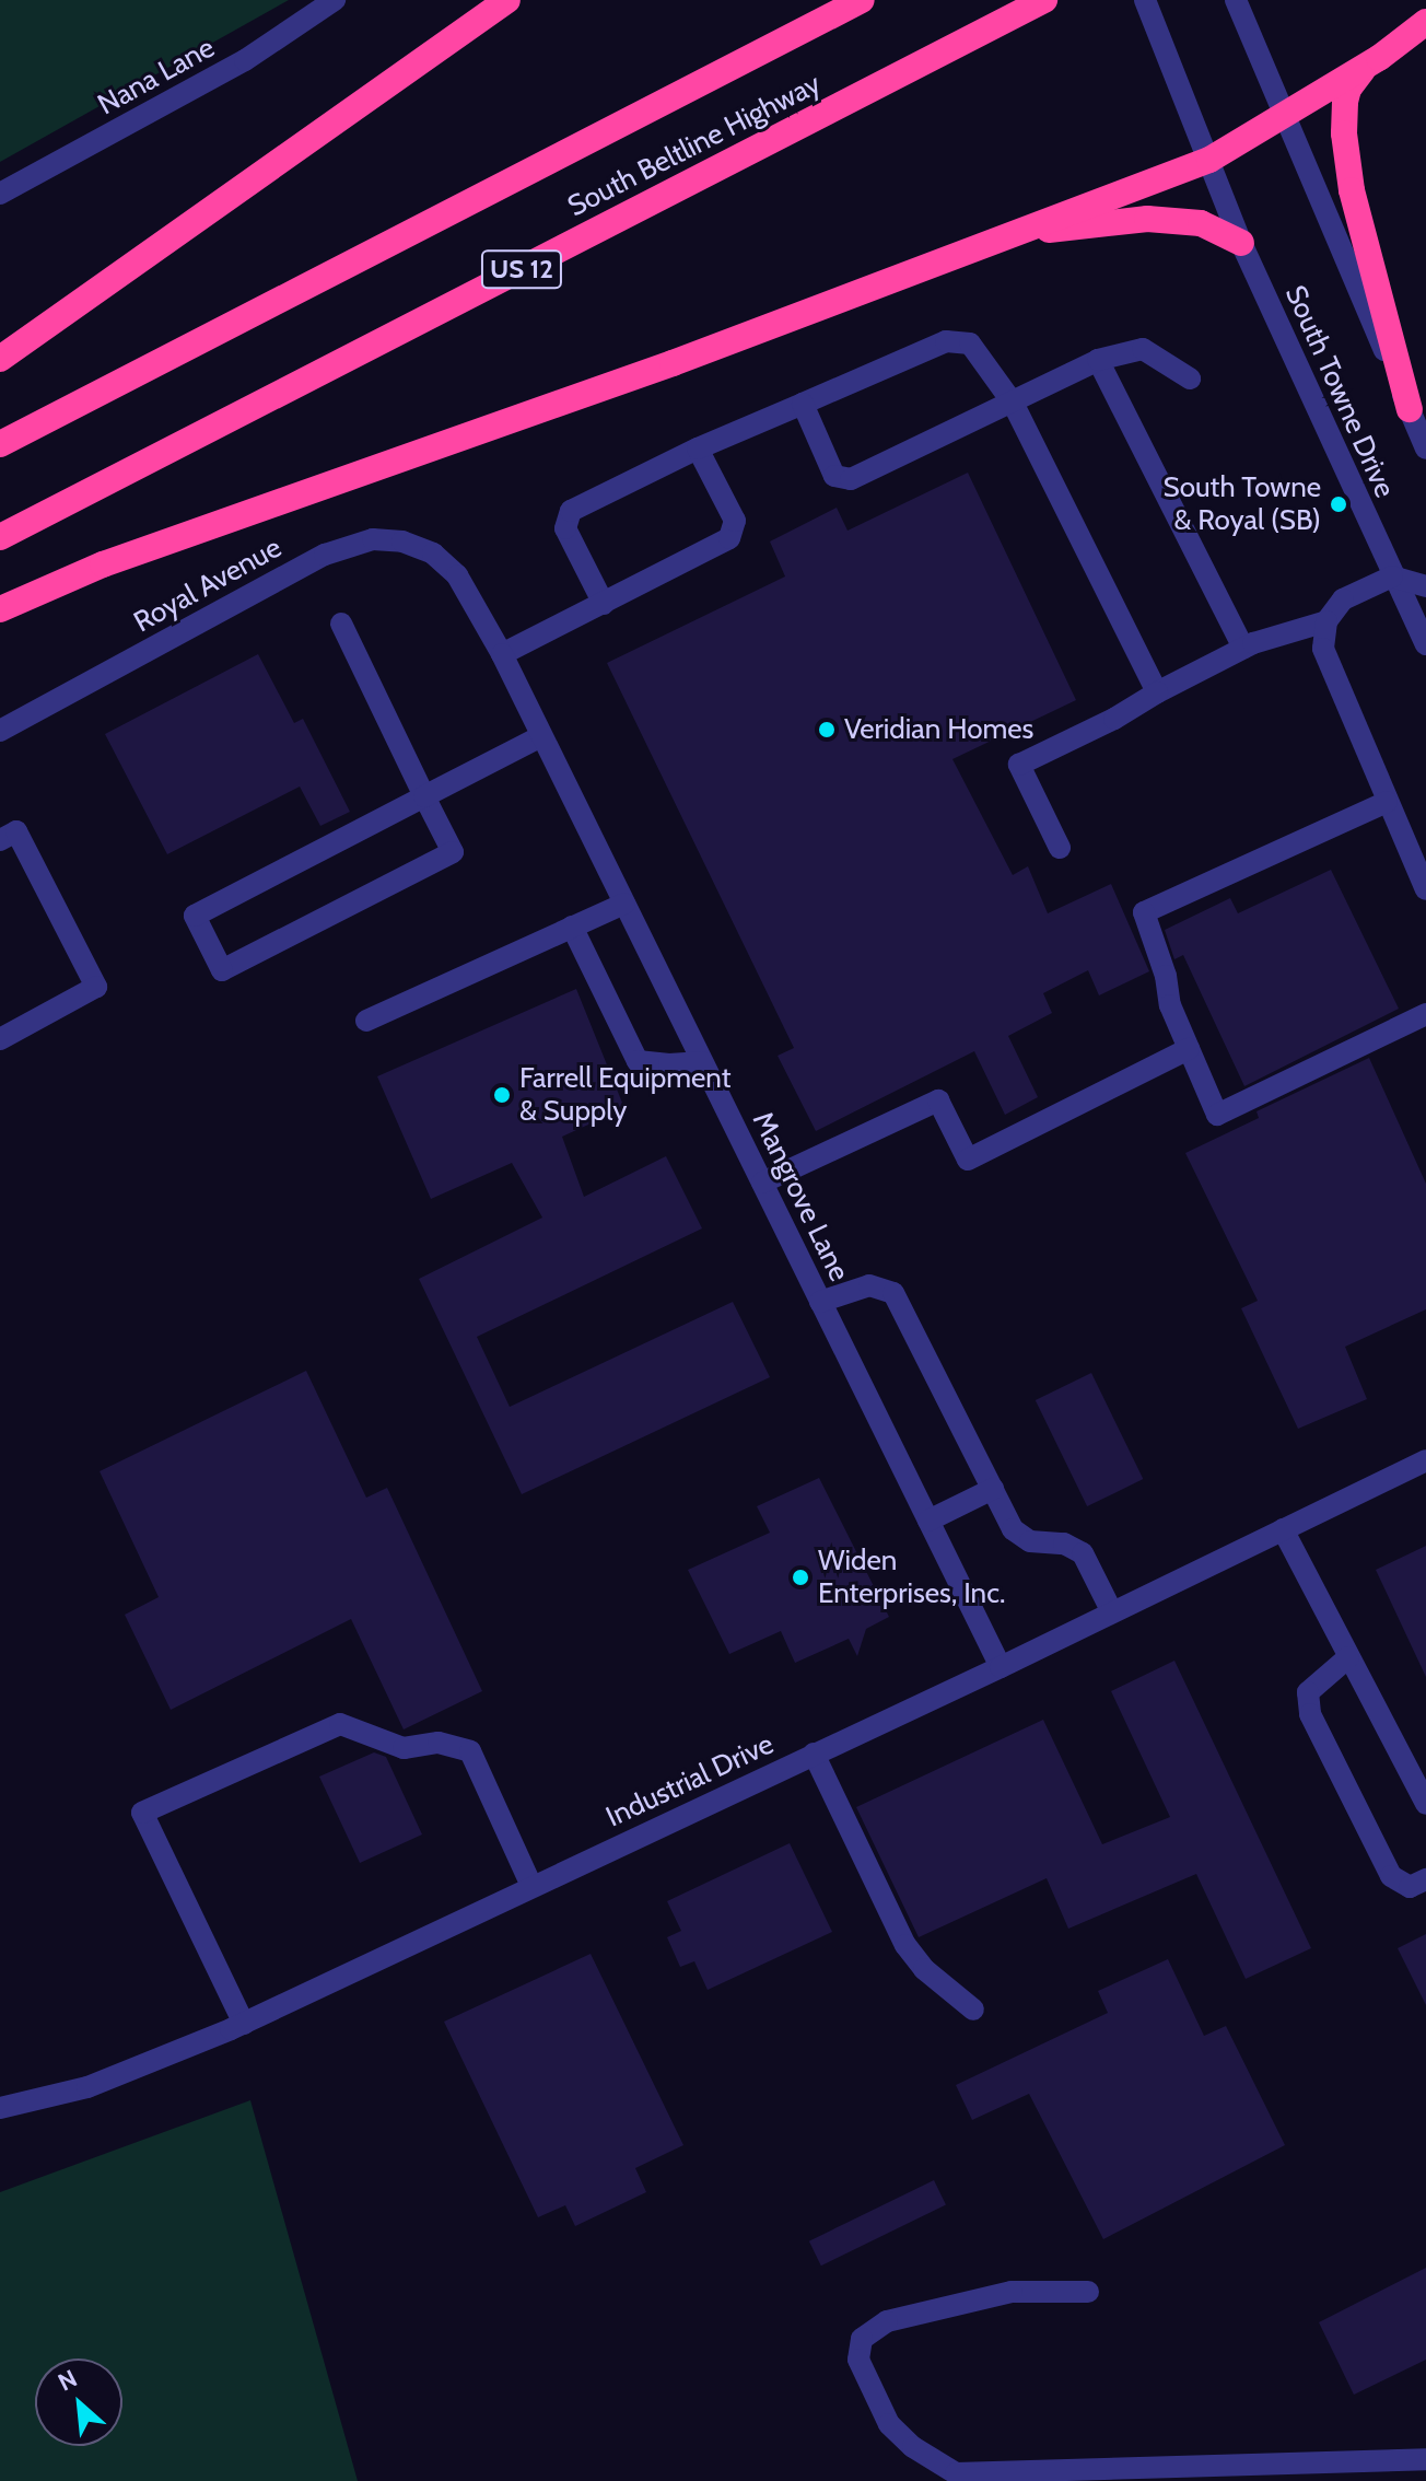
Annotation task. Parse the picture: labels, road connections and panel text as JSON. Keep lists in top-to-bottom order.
{
  "streets": {
    "highway": ["South Beltline Highway", "US 12"],
    "street": [
      "Nana Lane",
      "South Towne Drive",
      "Royal Avenue",
      "Mangrove Lane",
      "Industrial Drive"
    ]
  },
  "crossings": [
    ["Royal Avenue", "Mangrove Lane"],
    ["Mangrove Lane", "Industrial Drive"]
  ],
  "places": [
    "South Towne & Royal (SB)",
    "Veridian Homes",
    "Farrell Equipment & Supply",
    "Widen Enterprises, Inc."
  ],
  "north": "top left"
}
